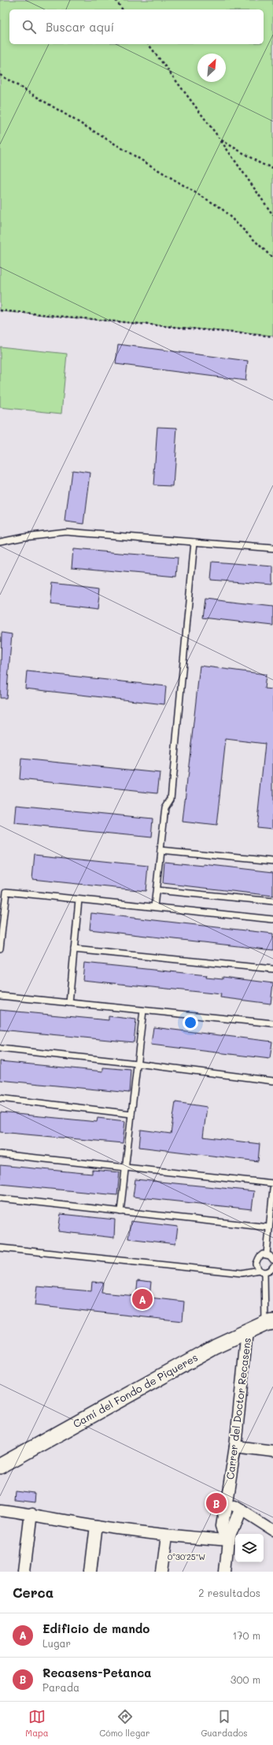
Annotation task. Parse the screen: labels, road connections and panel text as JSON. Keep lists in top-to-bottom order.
{
  "streets": {
    "street": ["Camí del Fondo de Piqueres", "Carrer del Doctor Recasens"]
  },
  "crossings": [
    ["Camí del Fondo de Piqueres", "Carrer del Doctor Recasens"]
  ],
  "north": "top right",
  "page": {
    "search": "Buscar aquí",
    "pins": ["A", "B"],
    "heading": ["Cerca", "2 resultados"],
    "list": [
      {
        "mark": "A",
        "name": "Edificio de mando",
        "note": "Lugar",
        "value": "170 m"
      },
      {
        "mark": "B",
        "name": "Recasens-Petanca",
        "note": "Parada",
        "value": "300 m"
      }
    ],
    "nav": ["Mapa", "Cómo llegar", "Guardados"]
  },
  "coordinates": ["0°30'25\"W"]
}
